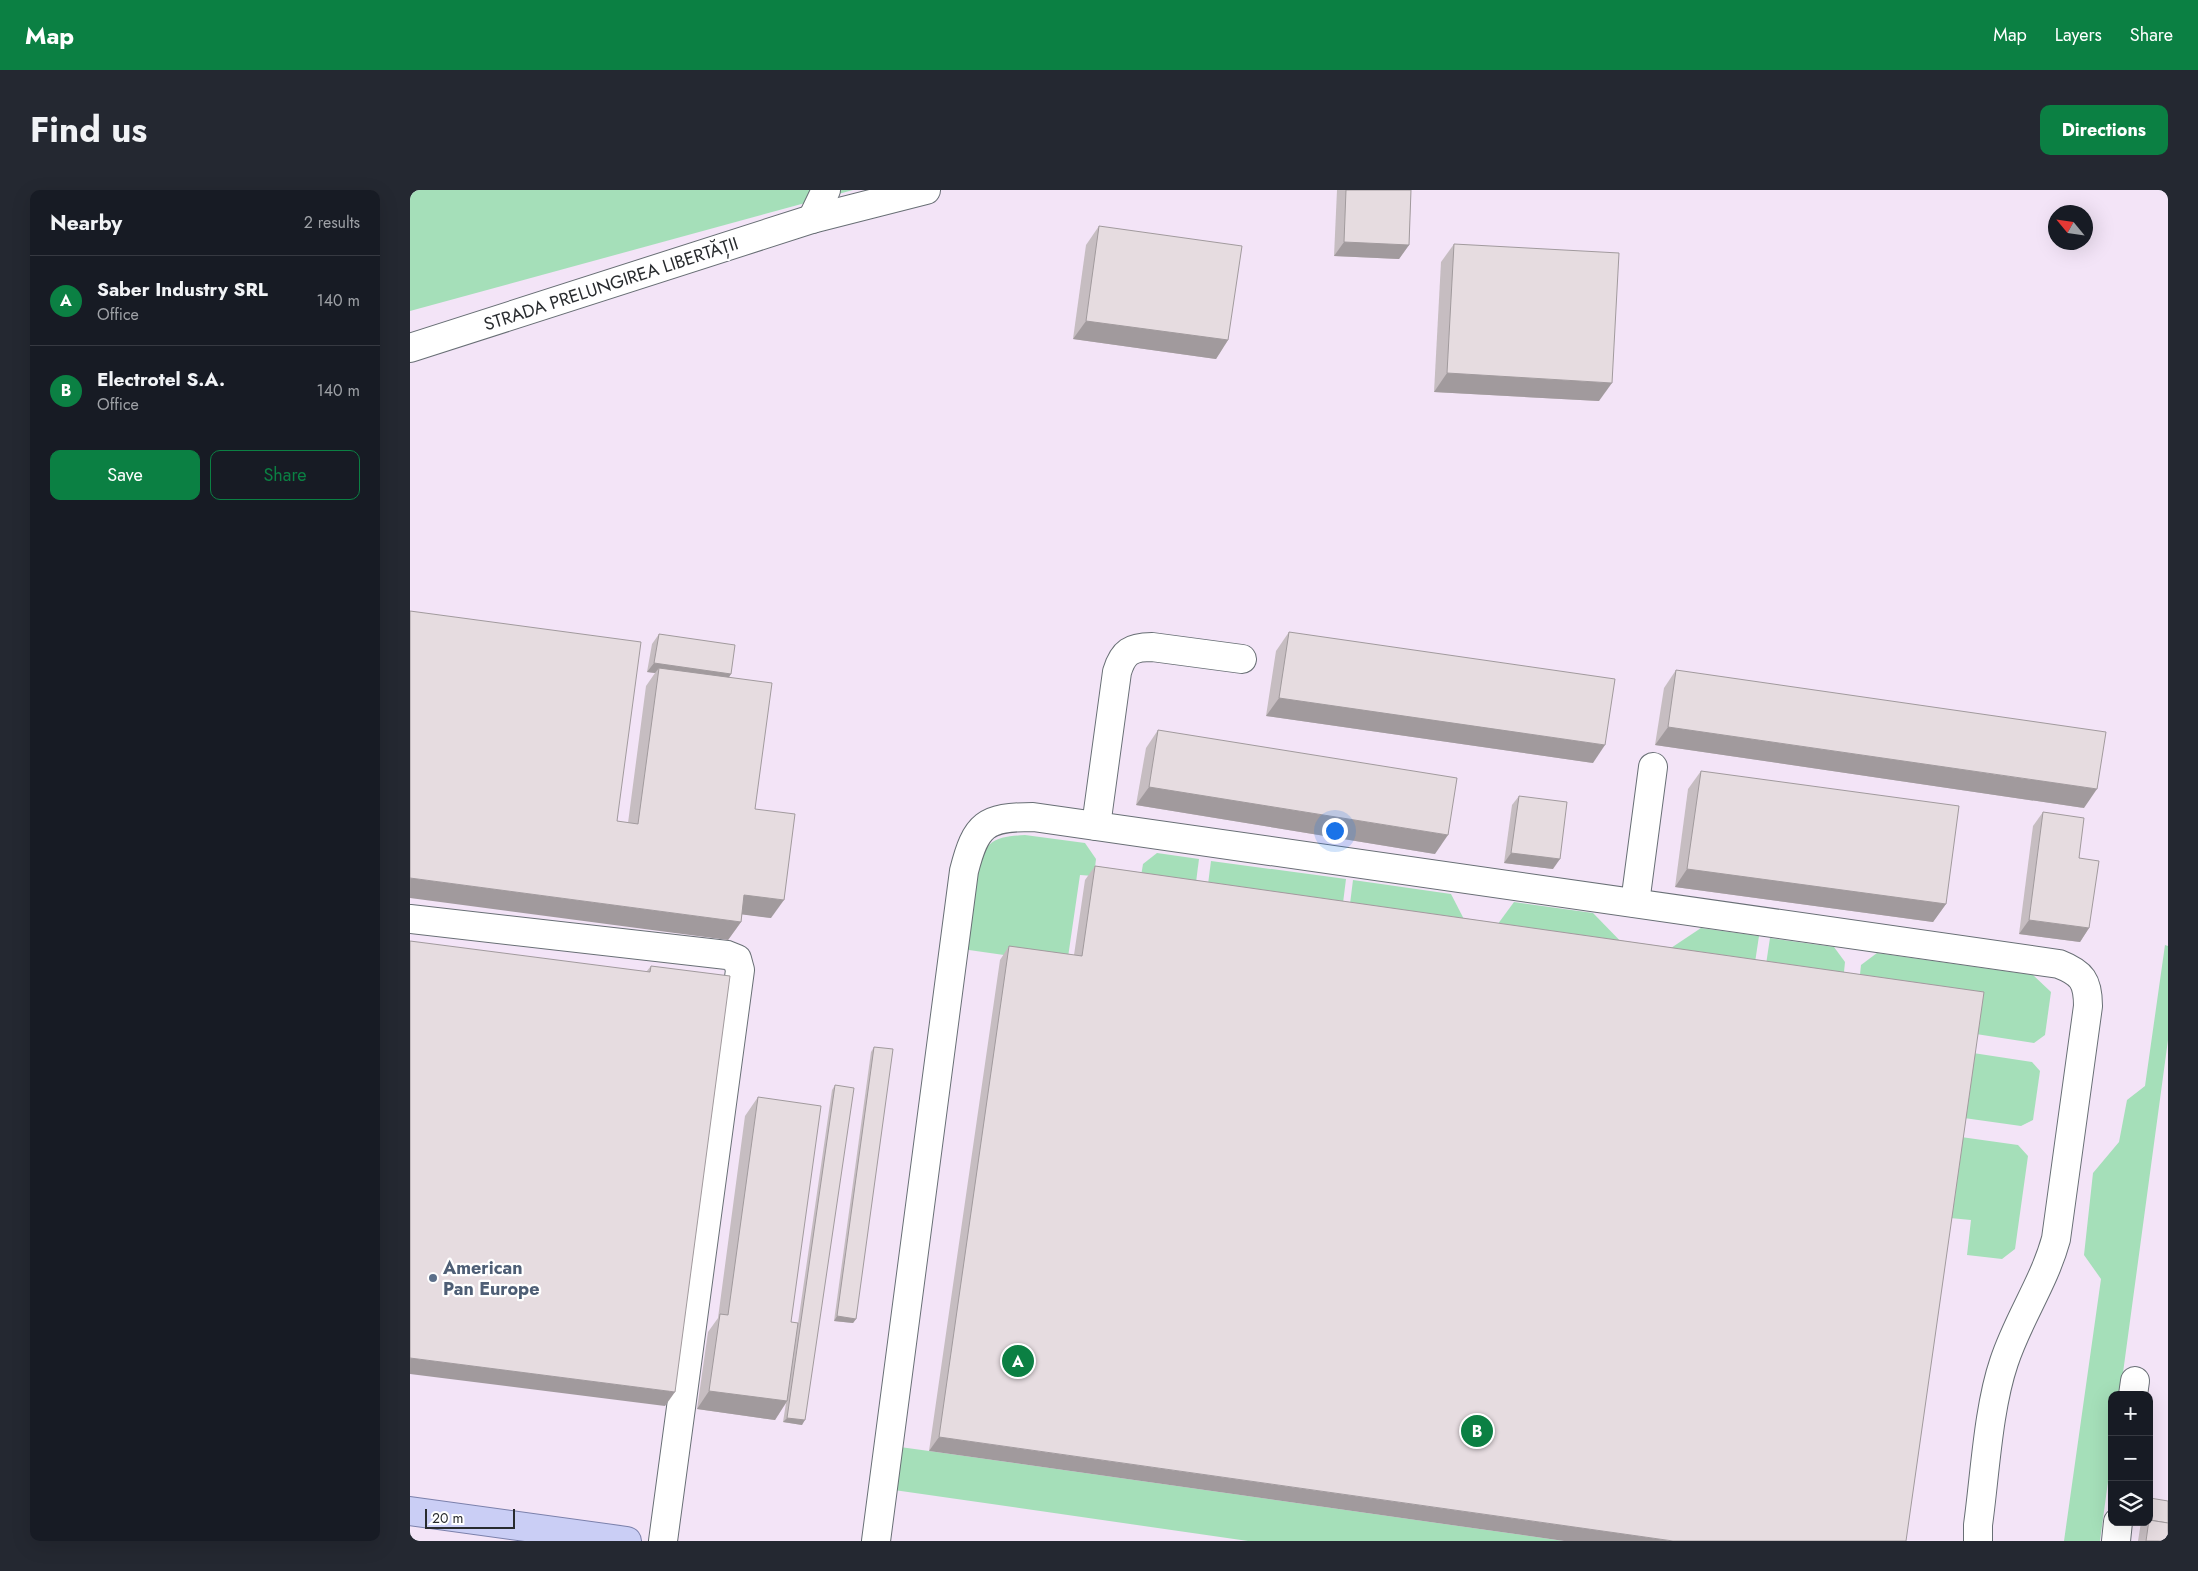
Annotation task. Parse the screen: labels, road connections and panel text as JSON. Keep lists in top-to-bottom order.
{
  "streets": {
    "street": ["STRADA PRELUNGIREA LIBERTĂȚII"]
  },
  "places": ["American Pan Europe"],
  "scale_bar": "20 m",
  "north": "top left",
  "page": {
    "header": "Map",
    "nav": ["Map", "Layers", "Share"],
    "title": "Find us",
    "buttons": [
      "Directions",
      ["Save", "Share"]
    ],
    "heading": ["Nearby", "2 results"],
    "list": [
      {
        "mark": "A",
        "name": "Saber Industry SRL",
        "note": "Office",
        "value": "140 m"
      },
      {
        "mark": "B",
        "name": "Electrotel S.A.",
        "note": "Office",
        "value": "140 m"
      }
    ],
    "pins": ["A", "B"],
    "map_buttons": ["+", "−"],
    "scale": "20 m"
  }
}
